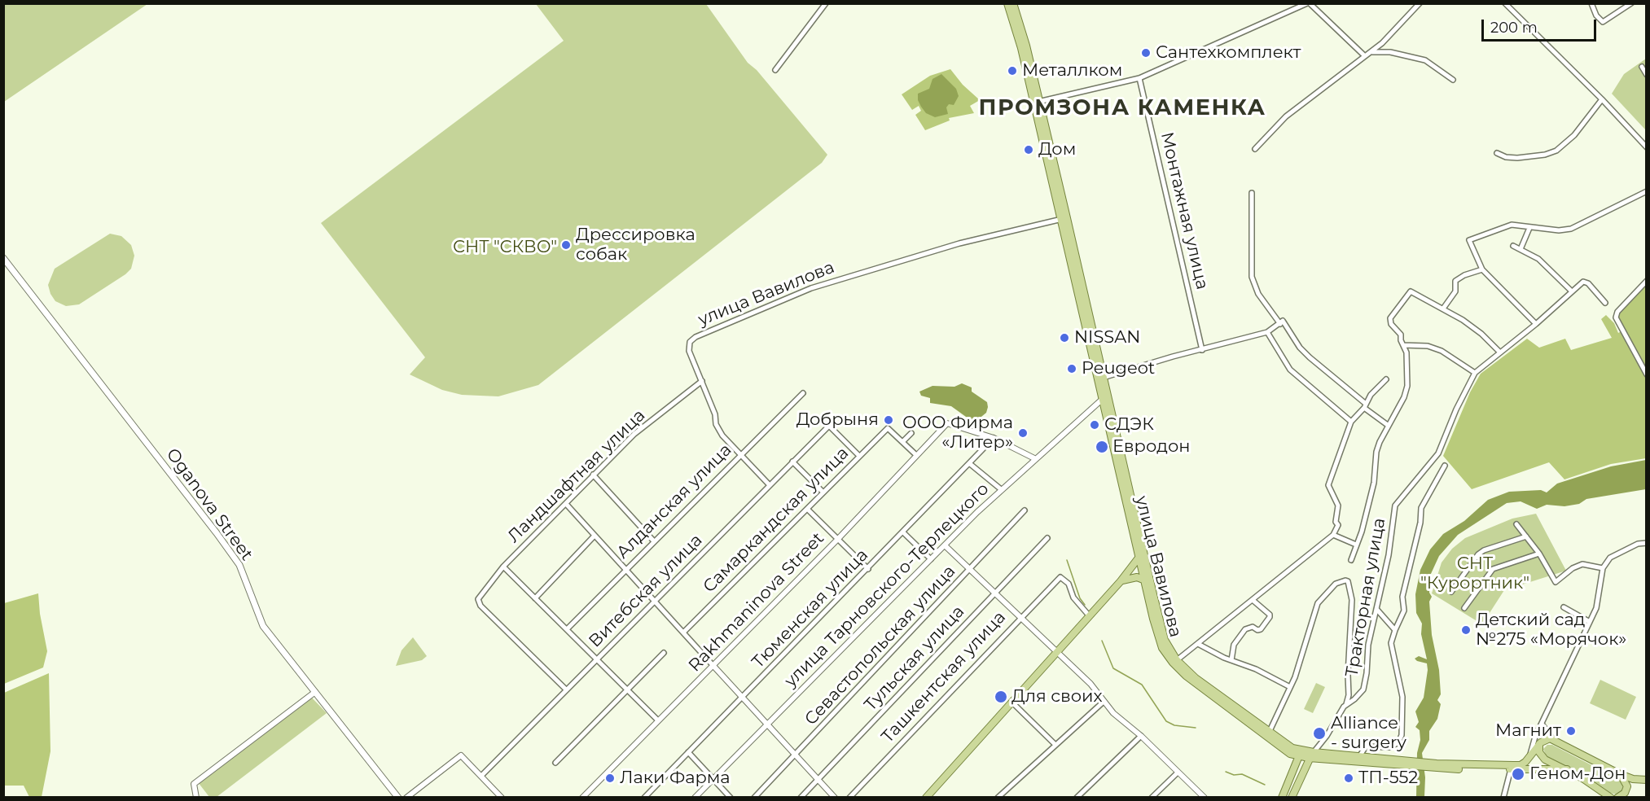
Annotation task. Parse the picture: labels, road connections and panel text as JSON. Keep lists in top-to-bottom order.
{
  "streets": {
    "main road": ["улица Вавилова", "Oganova Street"],
    "street": [
      "Монтажная улица",
      "Ландшафтная улица",
      "Алданская улица",
      "Самаркандская улица",
      "улица Тарновского-Терлецкого",
      "Витебская улица",
      "Тракторная улица",
      "Rakhmaninova Street",
      "Тюменская улица",
      "Севастопольская улица",
      "Тульская улица",
      "Ташкентская улица"
    ]
  },
  "crossings": [
    ["улица Вавилова", "Ландшафтная улица"],
    ["улица Вавилова", "Алданская улица"],
    ["улица Вавилова", "улица Тарновского-Терлецкого"],
    ["улица Вавилова", "Витебская улица"],
    ["улица Вавилова", "Тракторная улица"],
    ["Ландшафтная улица", "Витебская улица"],
    ["Самаркандская улица", "Витебская улица"],
    ["Rakhmaninova Street", "Тюменская улица"]
  ],
  "districts": ["ПРОМЗОНА КАМЕНКА"],
  "parks": ["СНТ \"СКВО\"", "СНТ \"Курортник\""],
  "places": [
    "Сантехкомплект",
    "Металлком",
    "Дом",
    "Дрессировка собак",
    "NISSAN",
    "Peugeot",
    "Добрыня",
    "СДЭК",
    "ООО Фирма «Литер»",
    "Евродон",
    "Детский сад №275 «Морячок»",
    "Для своих",
    "Магнит",
    "Alliance - surgery",
    "Геном-Дон",
    "Лаки Фарма",
    "ТП-552"
  ],
  "scale_bar": "200 m"
}
